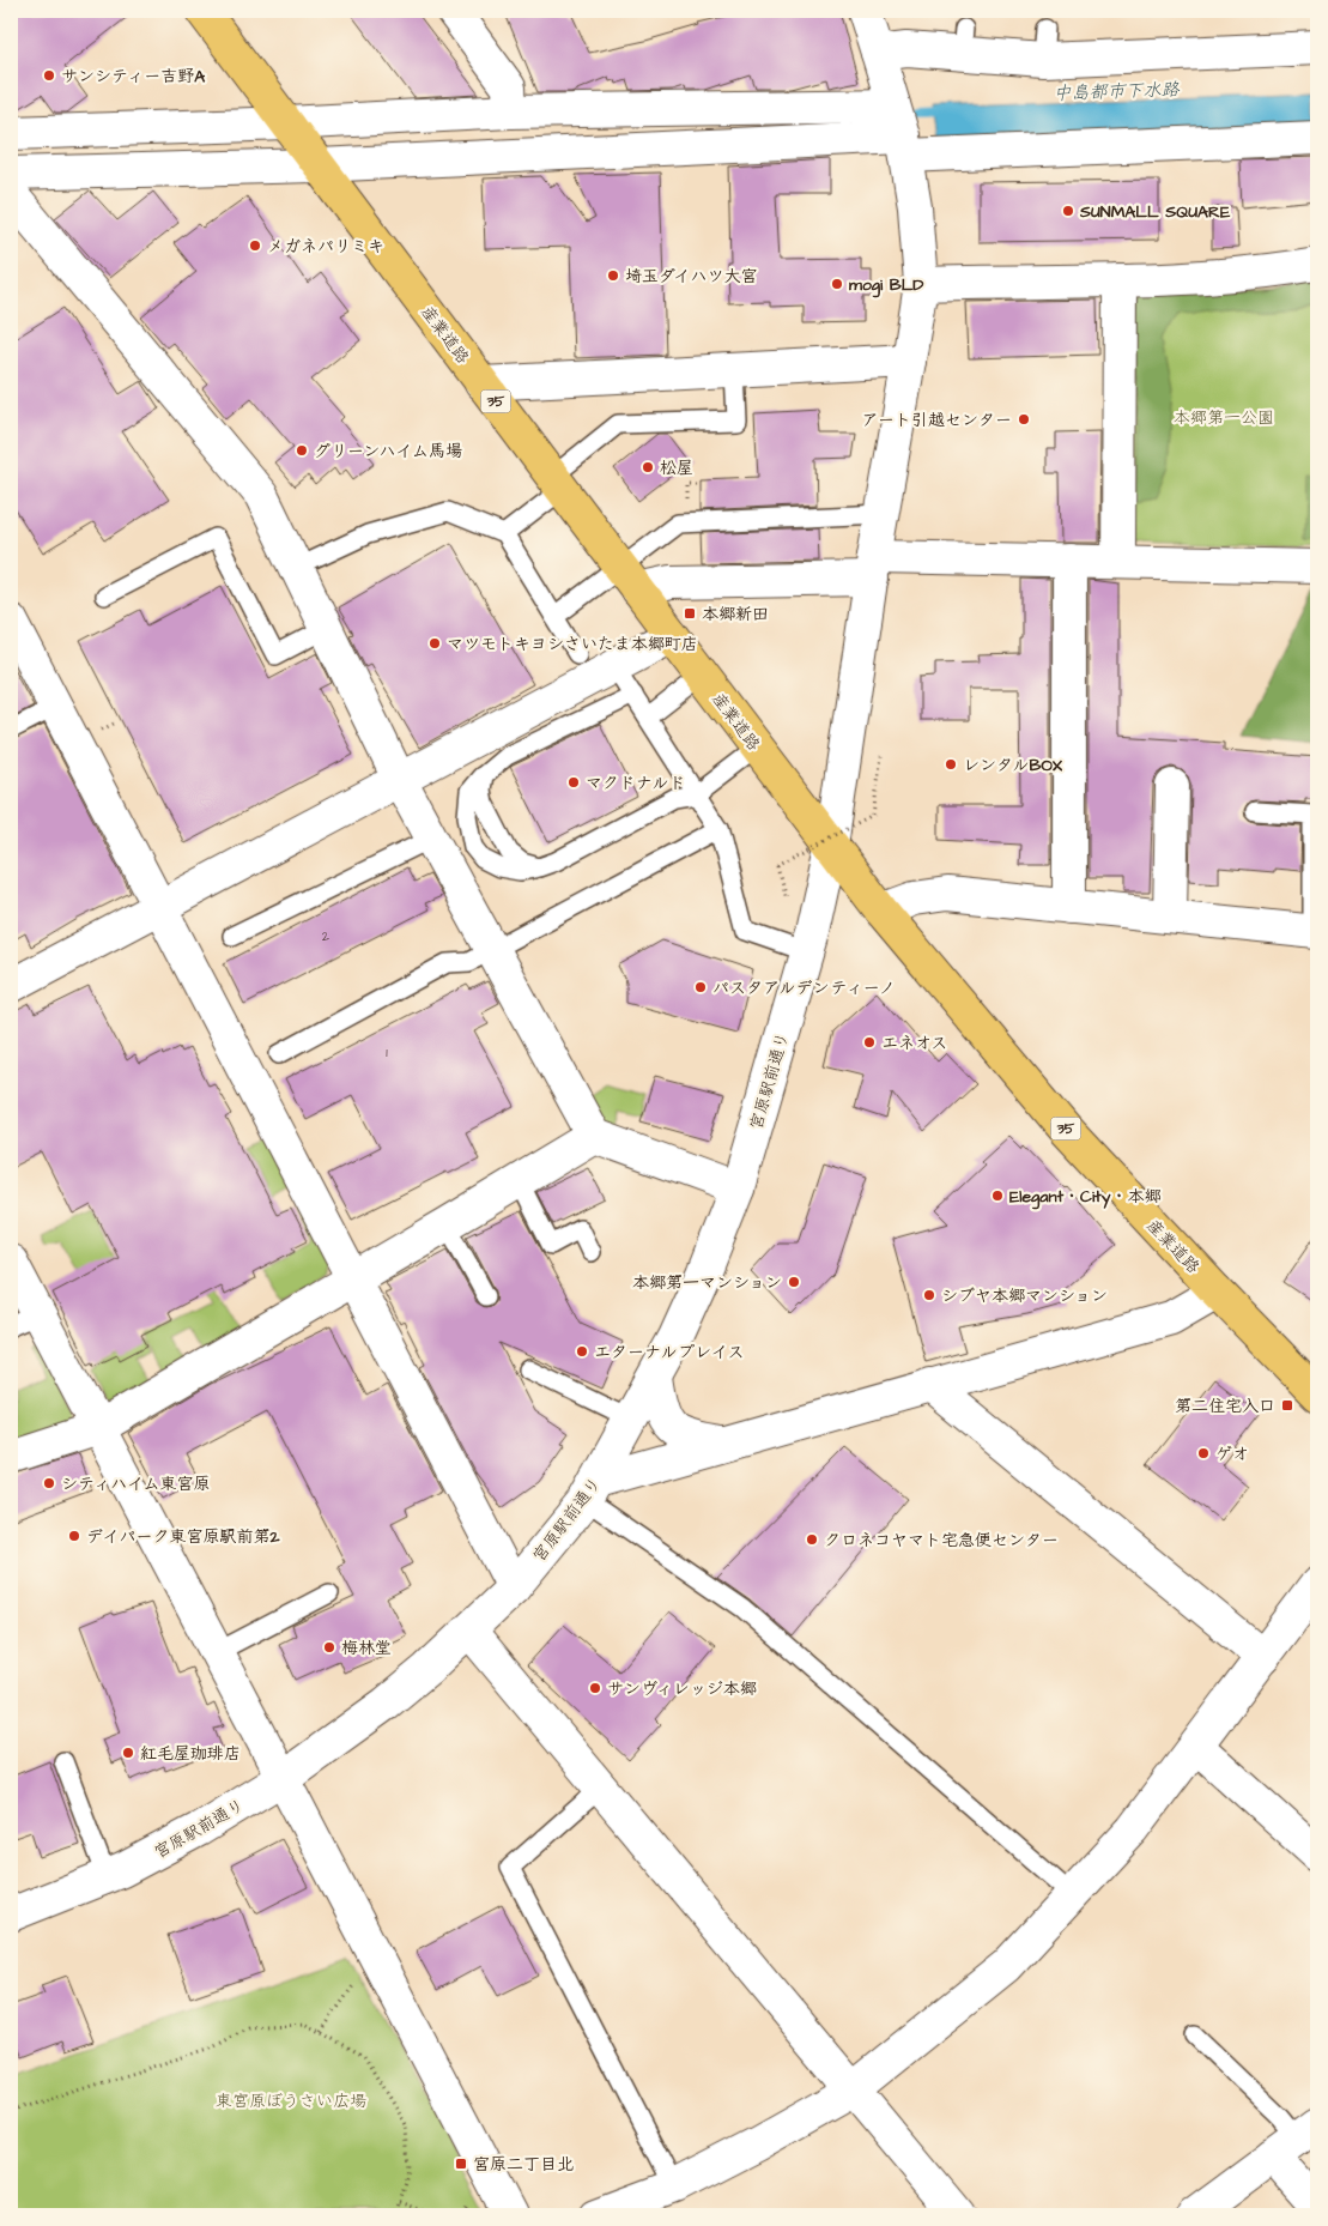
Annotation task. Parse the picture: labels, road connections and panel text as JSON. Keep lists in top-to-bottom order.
{
  "streets": {
    "main road": ["産業道路", "35"],
    "street": ["宮原駅前通り"]
  },
  "crossings": [
    ["産業道路", "宮原駅前通り"]
  ],
  "water": ["中島都市下水路"],
  "parks": ["本郷第一公園", "東宮原ぼうさい広場"],
  "places": {
    "other": [
      "サンシティー吉野A",
      "SUNMALL SQUARE",
      "メガネパリミキ",
      "埼玉ダイハツ大宮",
      "mogi BLD",
      "アート引越センター",
      "グリーンハイム馬場",
      "松屋",
      "マツモトキヨシさいたま本郷町店",
      "レンタルBOX",
      "マクドナルド",
      "パスタアルデンティーノ",
      "エネオス",
      "Elegant・City・本郷",
      "本郷第一マンション",
      "シブヤ本郷マンション",
      "エターナルプレイス",
      "ゲオ",
      "シティハイム東宮原",
      "デイパーク東宮原駅前第2",
      "クロネコヤマト宅急便センター",
      "梅林堂",
      "サンヴィレッジ本郷",
      "紅毛屋珈琲店"
    ],
    "transit": ["本郷新田", "第二住宅入口", "宮原二丁目北"]
  },
  "house_numbers": ["2", "1"]
}
